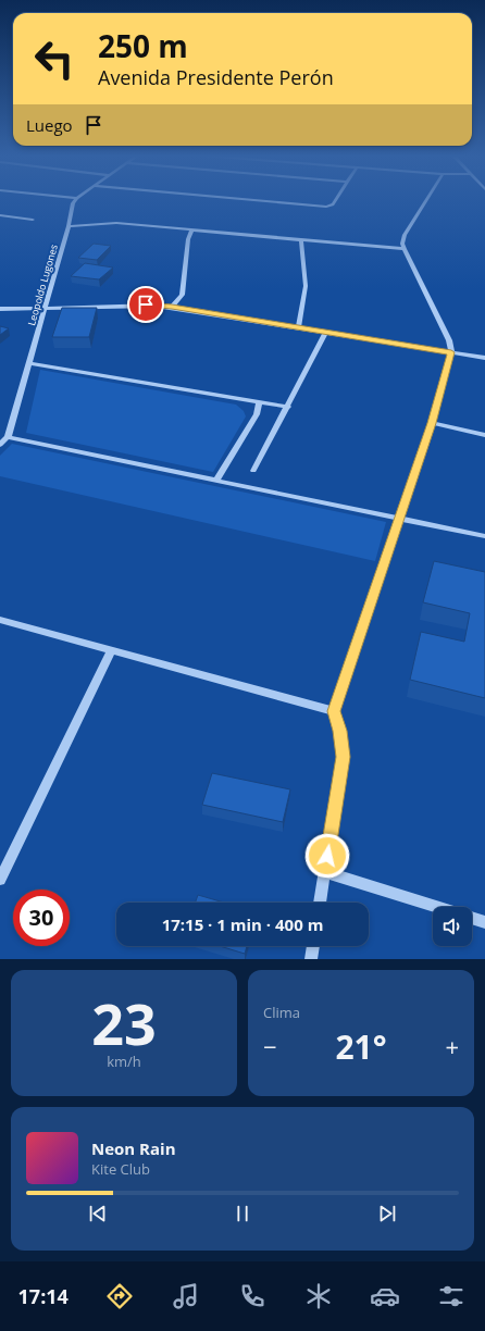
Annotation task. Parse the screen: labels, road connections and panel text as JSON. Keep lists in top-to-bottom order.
{
  "streets": {
    "street": ["Leopoldo Lugones"]
  },
  "page": {
    "turn": ["250 m", "Avenida Presidente Perón"],
    "then": "Luego",
    "limit": "30",
    "trip": "17:15 · 1 min · 400 m",
    "tile": [
      ["23", "km/h"],
      "Clima"
    ],
    "heat": ["−", "21°", "+"],
    "song": ["Neon Rain", "Kite Club"],
    "tabs": "17:14"
  }
}
